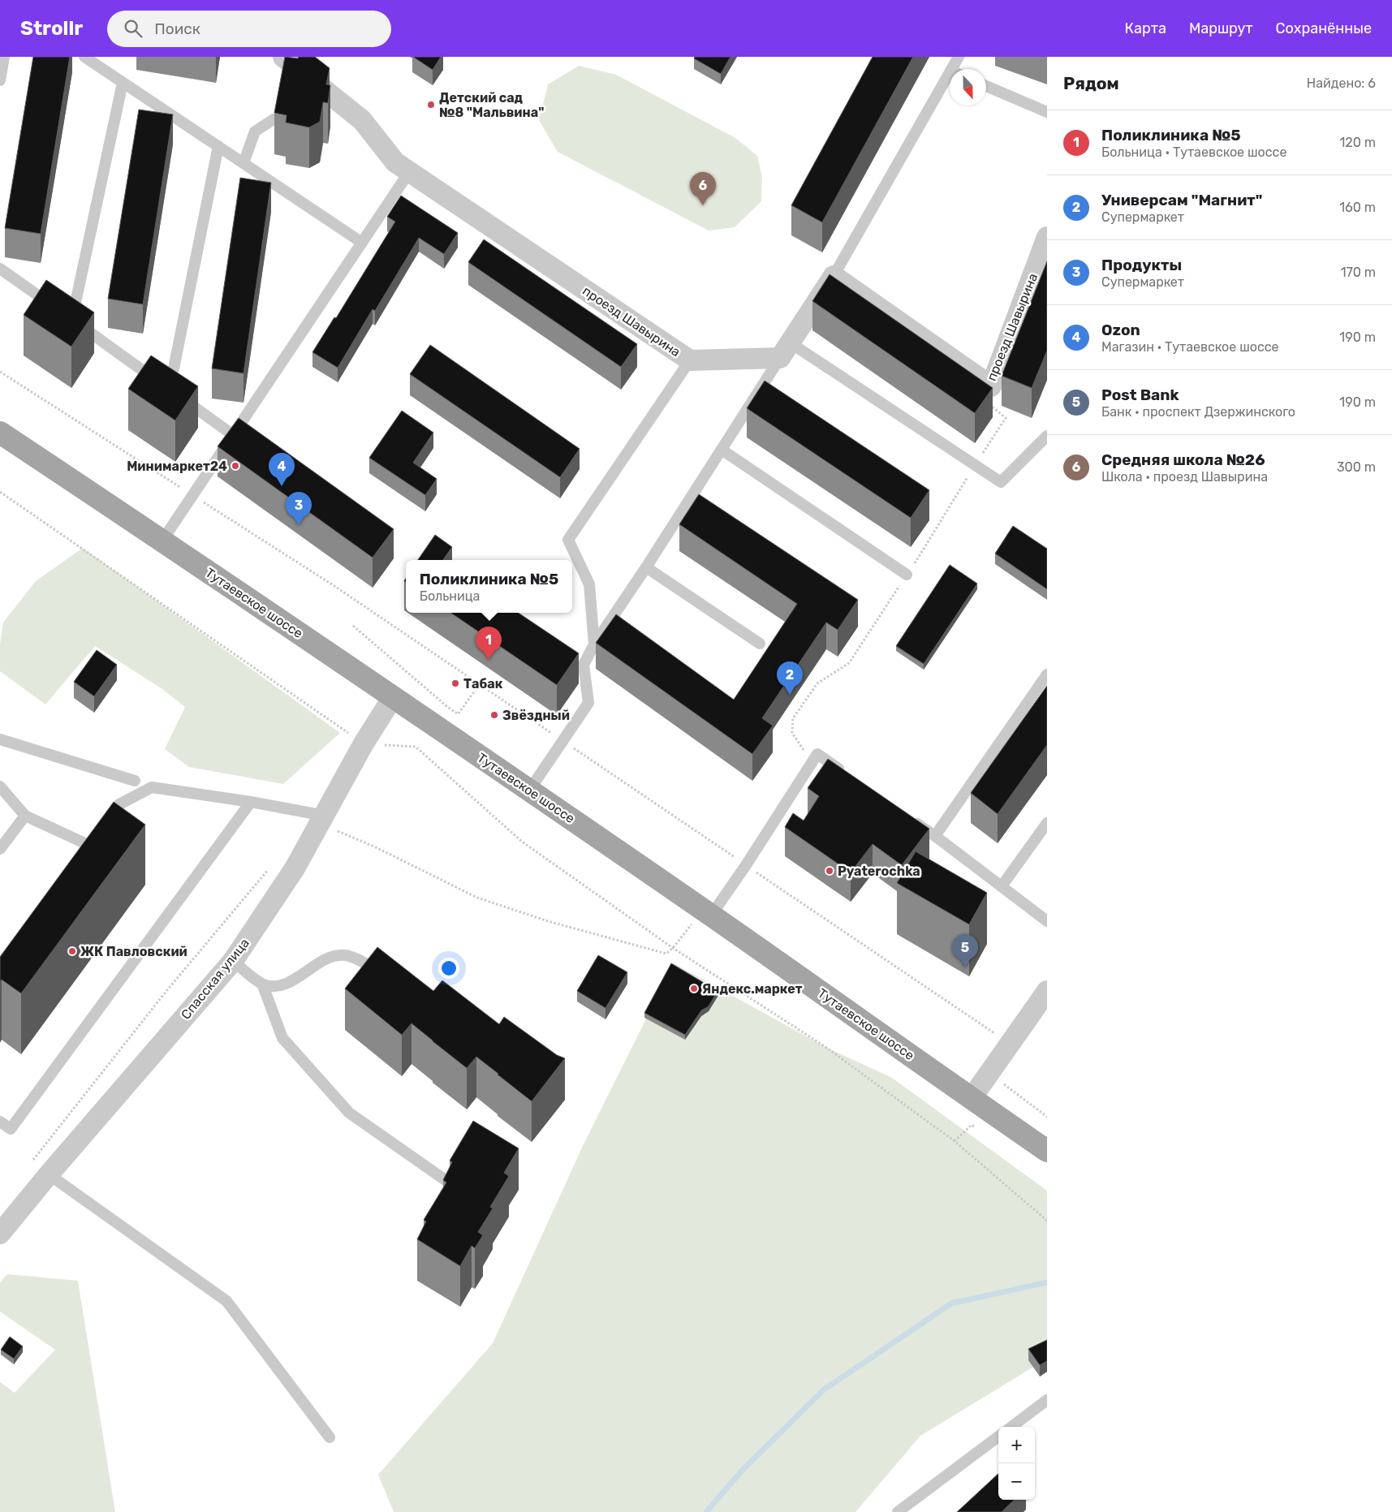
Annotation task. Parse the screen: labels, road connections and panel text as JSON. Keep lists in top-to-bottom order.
{
  "streets": {
    "main road": ["Тутаевское шоссе"],
    "street": ["проезд Шавырина", "Спасская улица"]
  },
  "crossings": [
    ["Тутаевское шоссе", "Спасская улица"]
  ],
  "places": [
    "Детский сад №8 \"Мальвина\"",
    "Минимаркет24",
    "Табак",
    "Звёздный",
    "Pyaterochka",
    "ЖК Павловский",
    "Яндекс.маркет"
  ],
  "north": "bottom",
  "page": {
    "header": "Strollr",
    "search": "Поиск",
    "nav": ["Карта", "Маршрут", "Сохранённые"],
    "heading": ["Рядом", "Найдено: 6"],
    "list": [
      {
        "mark": "1",
        "name": "Поликлиника №5",
        "note": "Больница · Тутаевское шоссе",
        "value": "120 m"
      },
      {
        "mark": "2",
        "name": "Универсам \"Магнит\"",
        "note": "Супермаркет",
        "value": "160 m"
      },
      {
        "mark": "3",
        "name": "Продукты",
        "note": "Супермаркет",
        "value": "170 m"
      },
      {
        "mark": "4",
        "name": "Ozon",
        "note": "Магазин · Тутаевское шоссе",
        "value": "190 m"
      },
      {
        "mark": "5",
        "name": "Post Bank",
        "note": "Банк · проспект Дзержинского",
        "value": "190 m"
      },
      {
        "mark": "6",
        "name": "Средняя школа №26",
        "note": "Школа · проезд Шавырина",
        "value": "300 m"
      }
    ],
    "pins": [
      "6",
      "4",
      "3",
      "1",
      "2",
      "5"
    ],
    "popup": ["Поликлиника №5", "Больница"],
    "map_buttons": ["+", "−"]
  }
}
